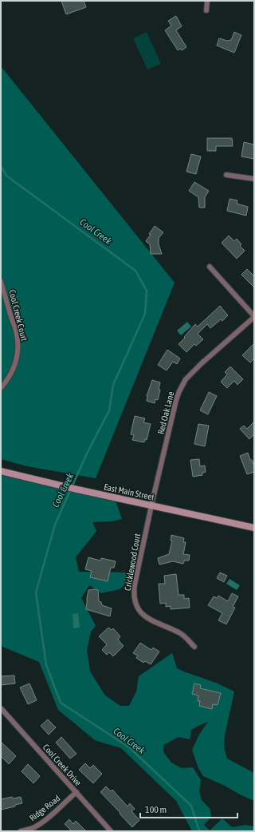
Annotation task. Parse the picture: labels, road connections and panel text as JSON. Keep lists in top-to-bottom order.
{
  "streets": {
    "main road": ["East Main Street"],
    "street": [
      "Cool Creek Court",
      "Red Oak Lane",
      "Cricklewood Court",
      "Cool Creek Drive",
      "Ridge Road"
    ]
  },
  "crossings": [
    ["Red Oak Lane", "East Main Street"],
    ["Red Oak Lane", "Cricklewood Court"],
    ["East Main Street", "Cricklewood Court"],
    ["Cool Creek Drive", "Ridge Road"]
  ],
  "water": ["Cool Creek"],
  "scale_bar": "100 m"
}
